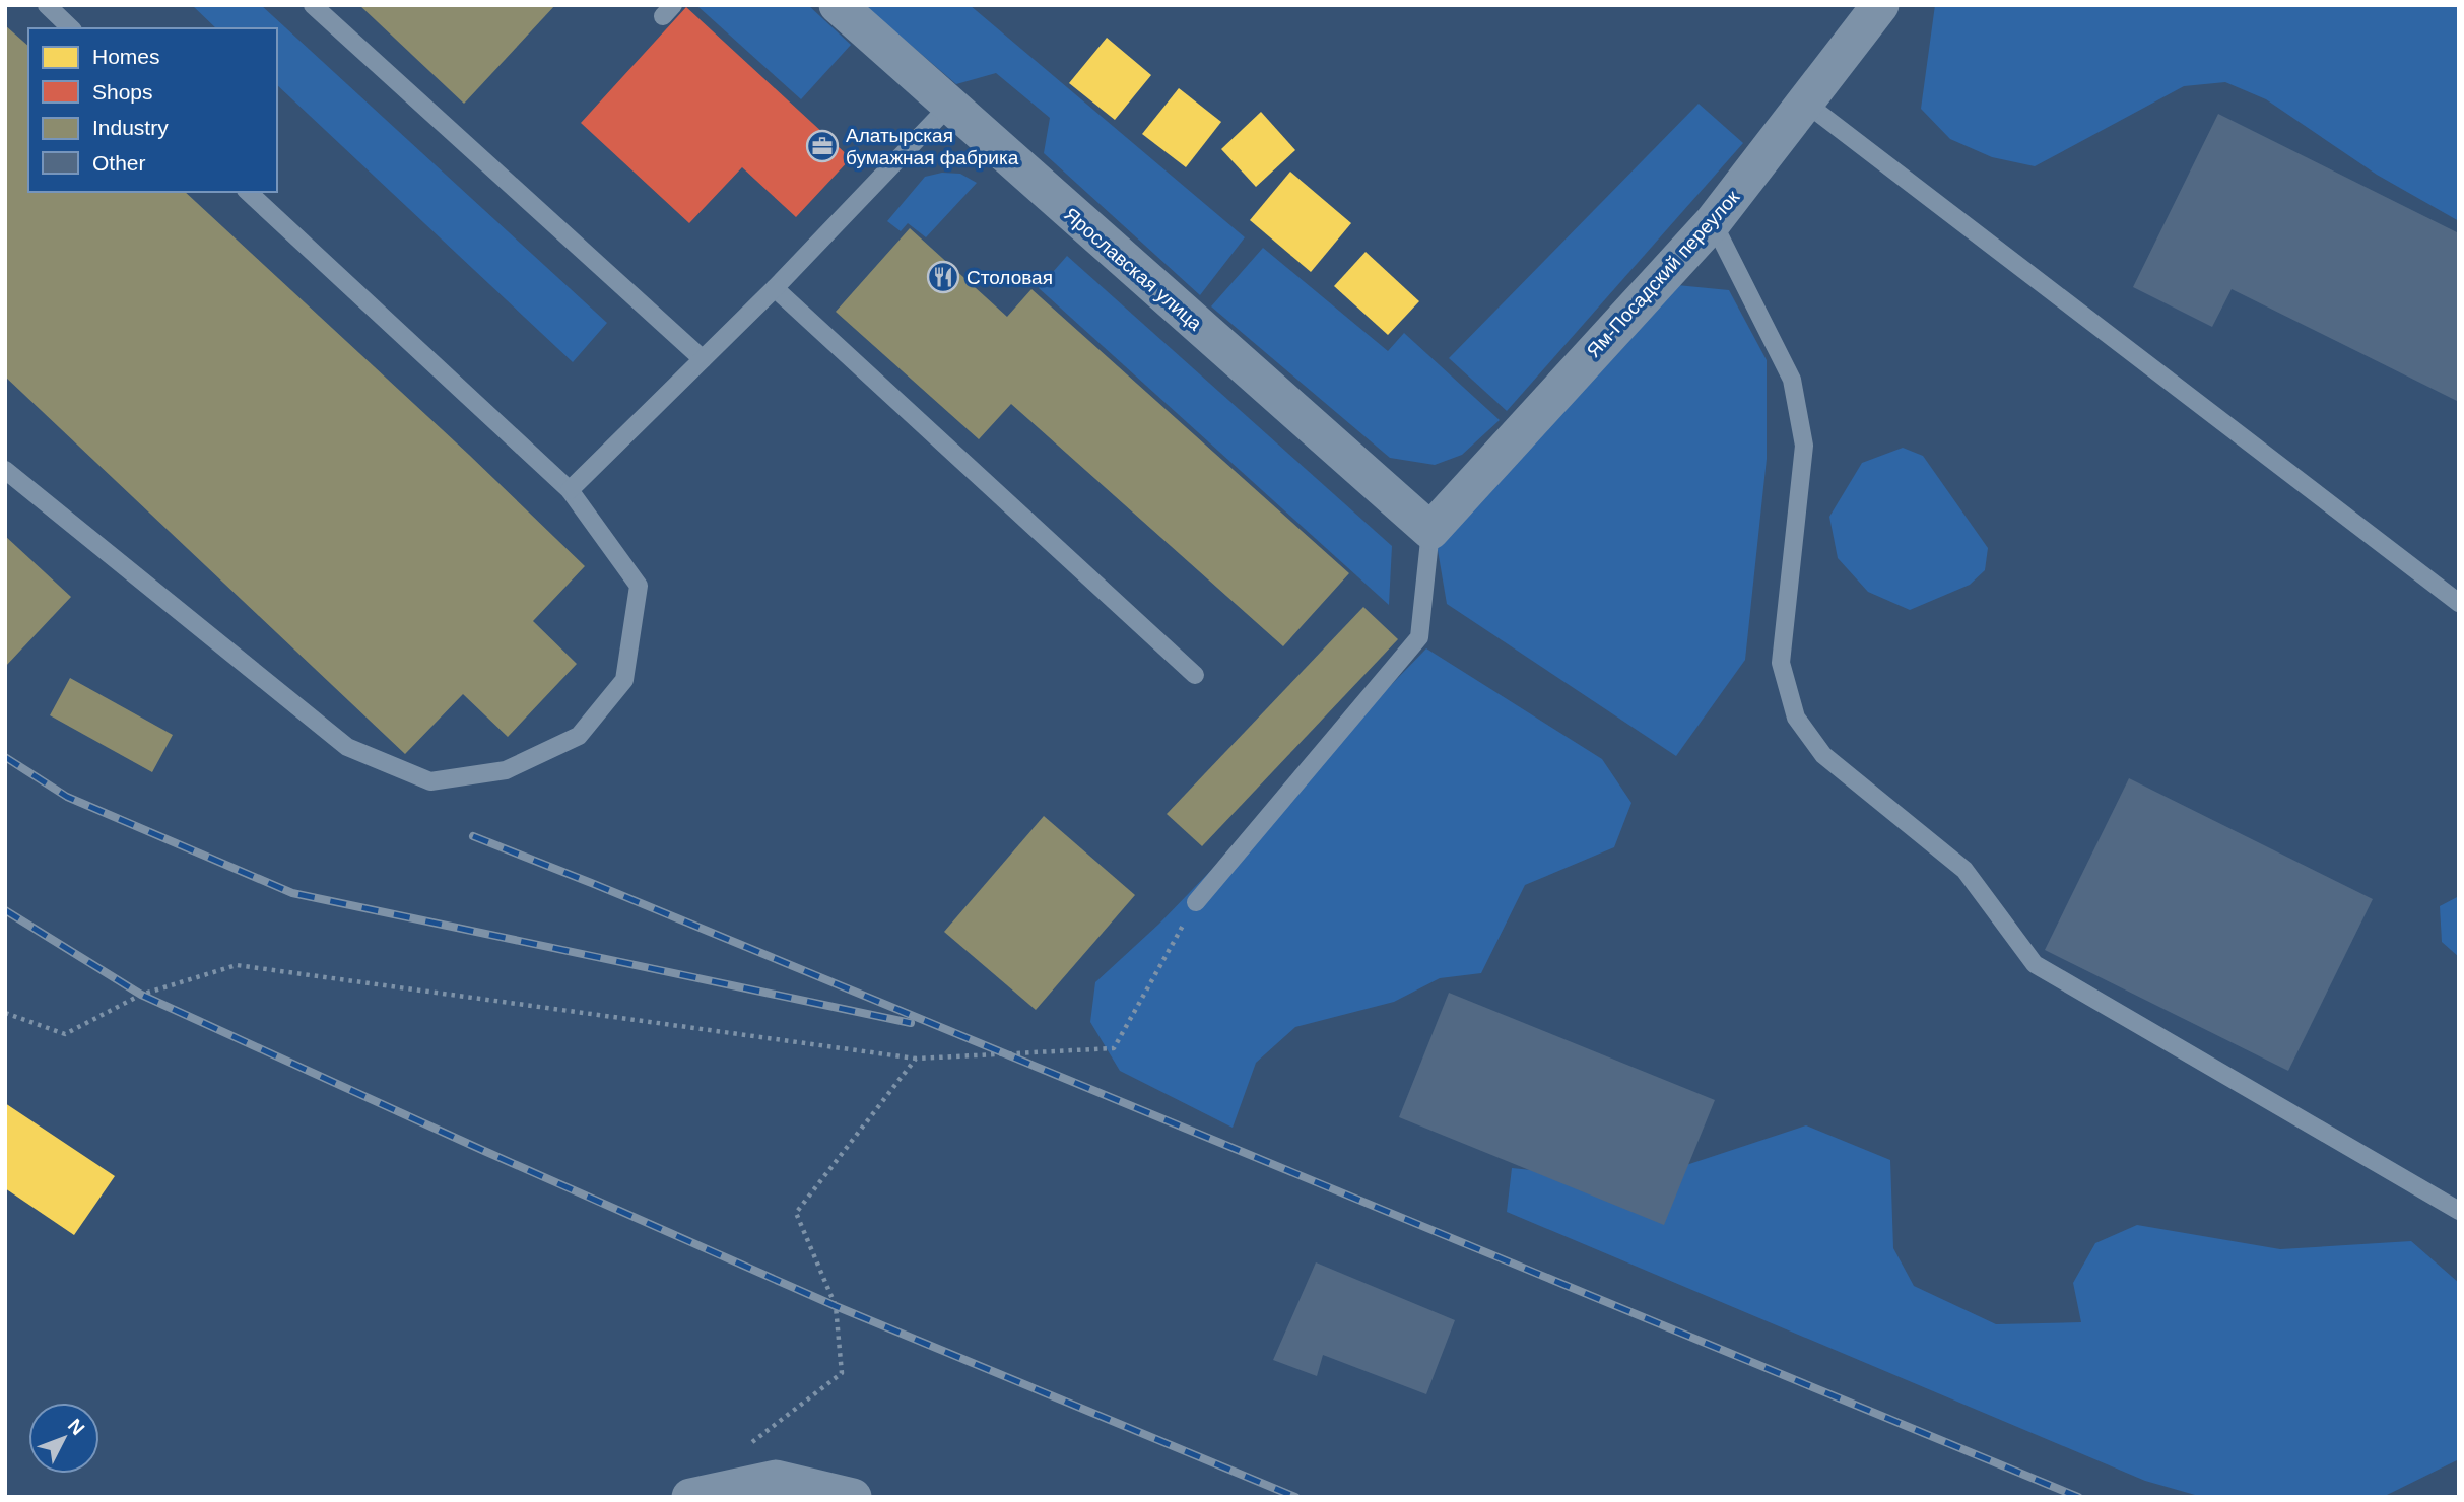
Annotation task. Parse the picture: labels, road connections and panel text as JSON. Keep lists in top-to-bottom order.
{
  "streets": {
    "street": ["Ярославская улица", "Ям-Посадский переулок"]
  },
  "crossings": [
    ["Ярославская улица", "Ям-Посадский переулок"]
  ],
  "places": {
    "office": ["Алатырская бумажная фабрика"],
    "restaurant": ["Столовая"]
  },
  "legend": [
    "Homes",
    "Shops",
    "Industry",
    "Other"
  ],
  "north": "top right"
}
